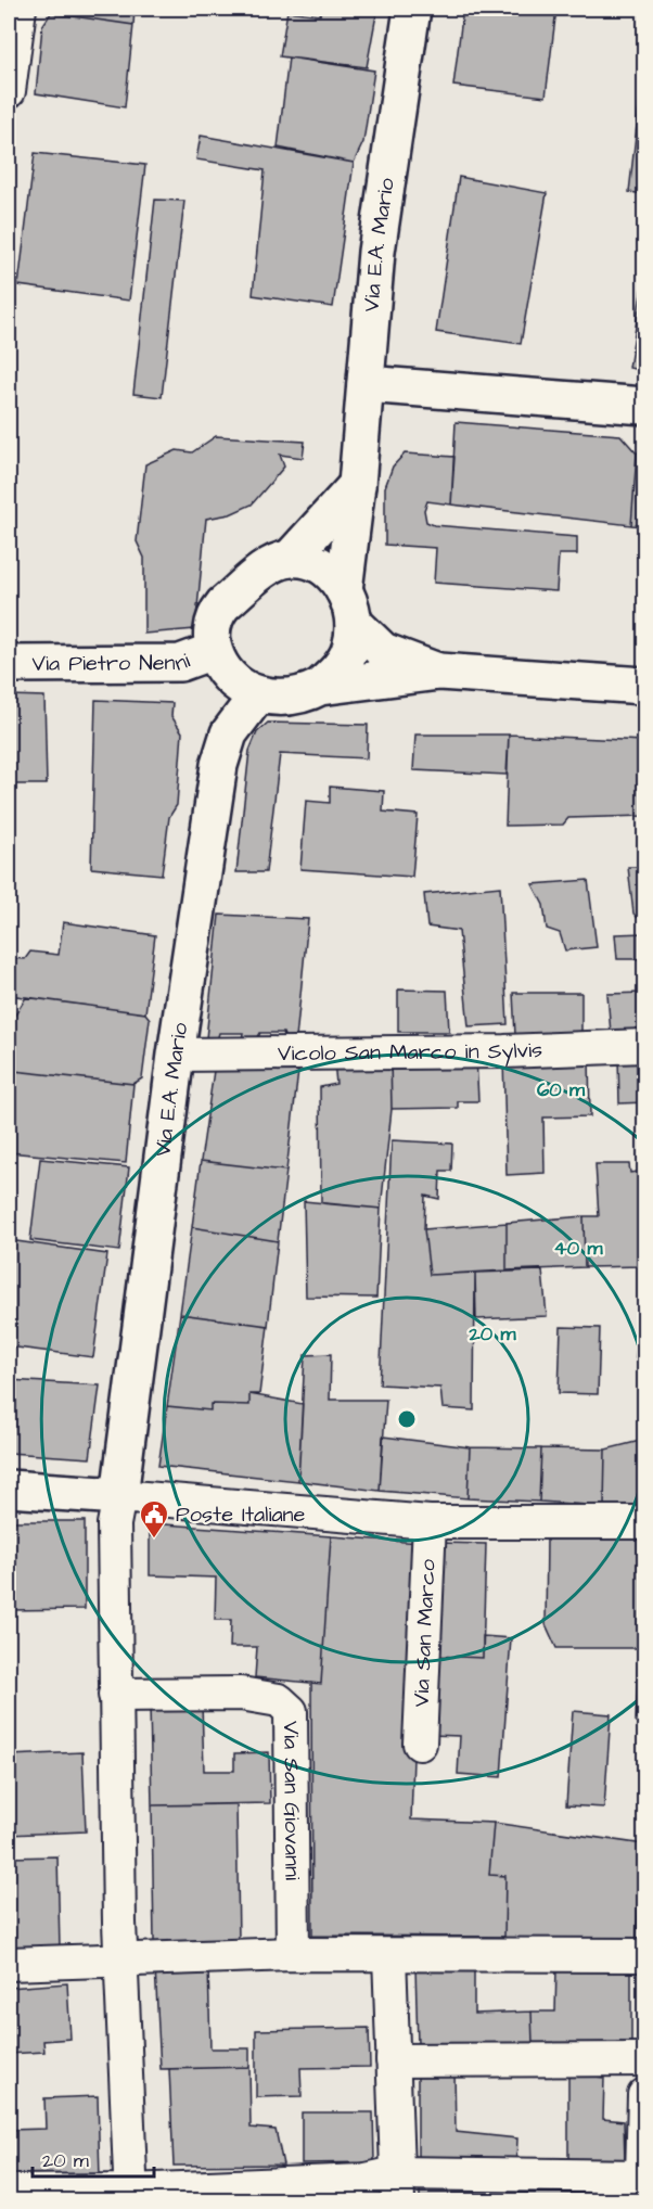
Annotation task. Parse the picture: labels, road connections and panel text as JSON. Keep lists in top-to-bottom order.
{
  "streets": {
    "main road": ["Via E.A. Mario", "Via Pietro Nenni"],
    "street": ["Vicolo San Marco in Sylvis", "Via San Marco", "Via San Giovanni"]
  },
  "crossings": [
    ["Via E.A. Mario", "Via Pietro Nenni"],
    ["Via E.A. Mario", "Vicolo San Marco in Sylvis"]
  ],
  "places": {
    "public building": ["Poste Italiane"]
  },
  "scale_bar": "20 m",
  "rings": ["60 m", "40 m", "20 m"]
}
